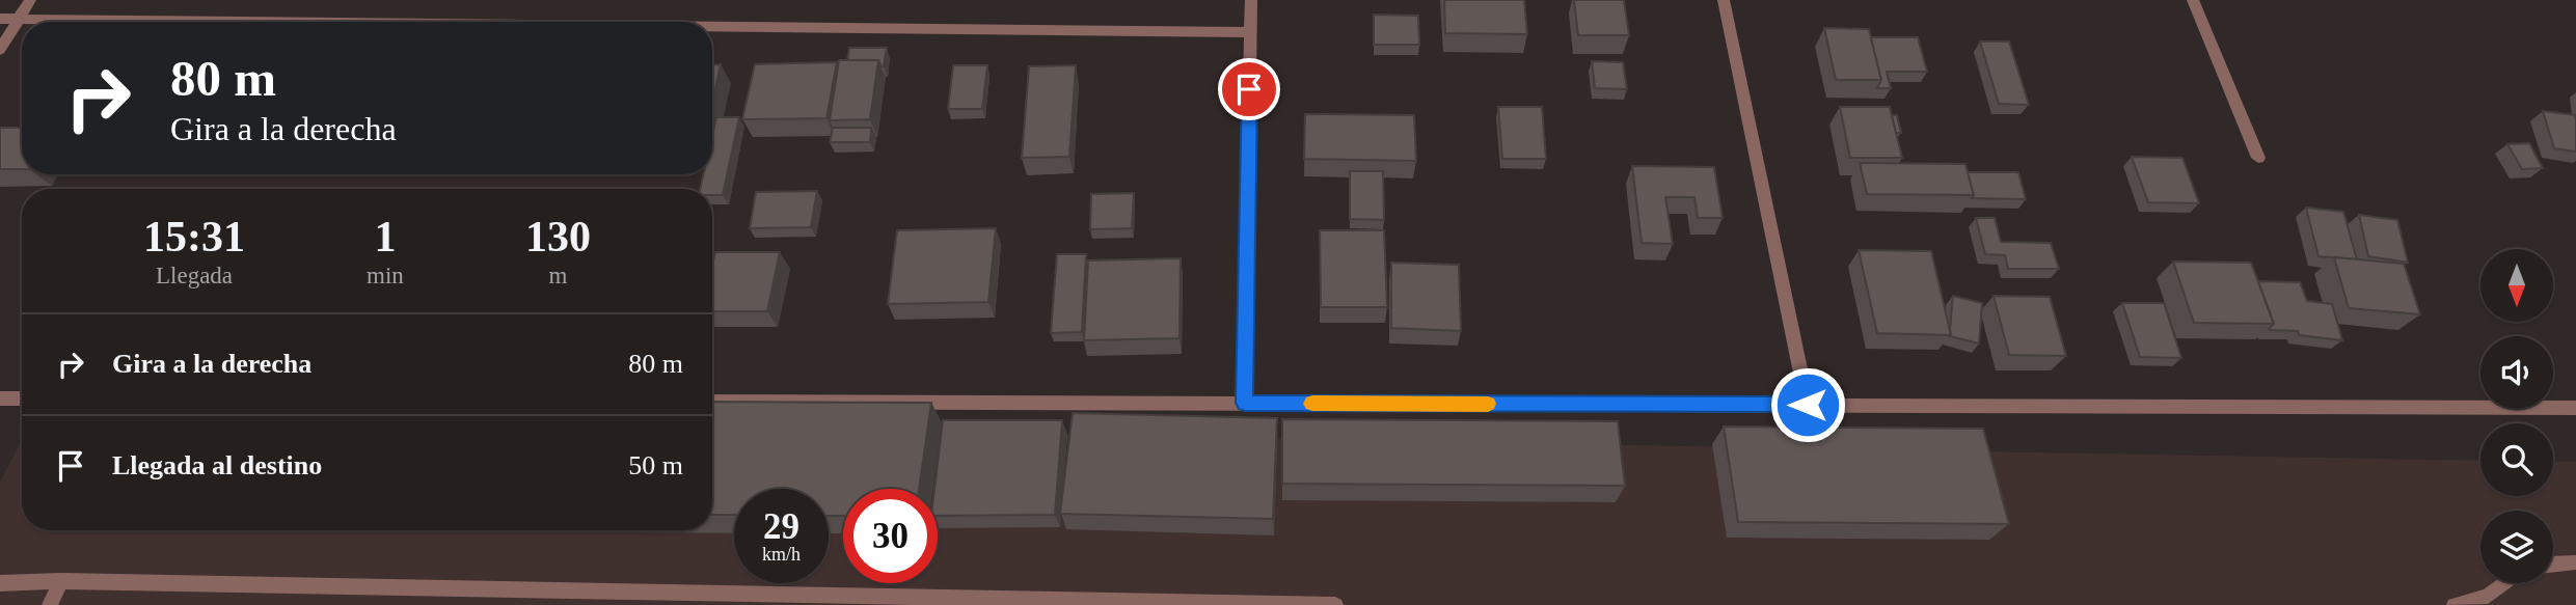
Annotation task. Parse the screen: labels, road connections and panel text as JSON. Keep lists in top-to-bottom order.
{
  "north": "bottom",
  "page": {
    "turn": ["80 m", "Gira a la derecha"],
    "eta": [
      "15:31",
      "Llegada",
      "1",
      "min",
      "130",
      "m"
    ],
    "list": [
      {
        "name": "Gira a la derecha",
        "value": "80 m"
      },
      {
        "name": "Llegada al destino",
        "value": "50 m"
      }
    ],
    "speed": "29 km/h",
    "limit": "30"
  }
}
